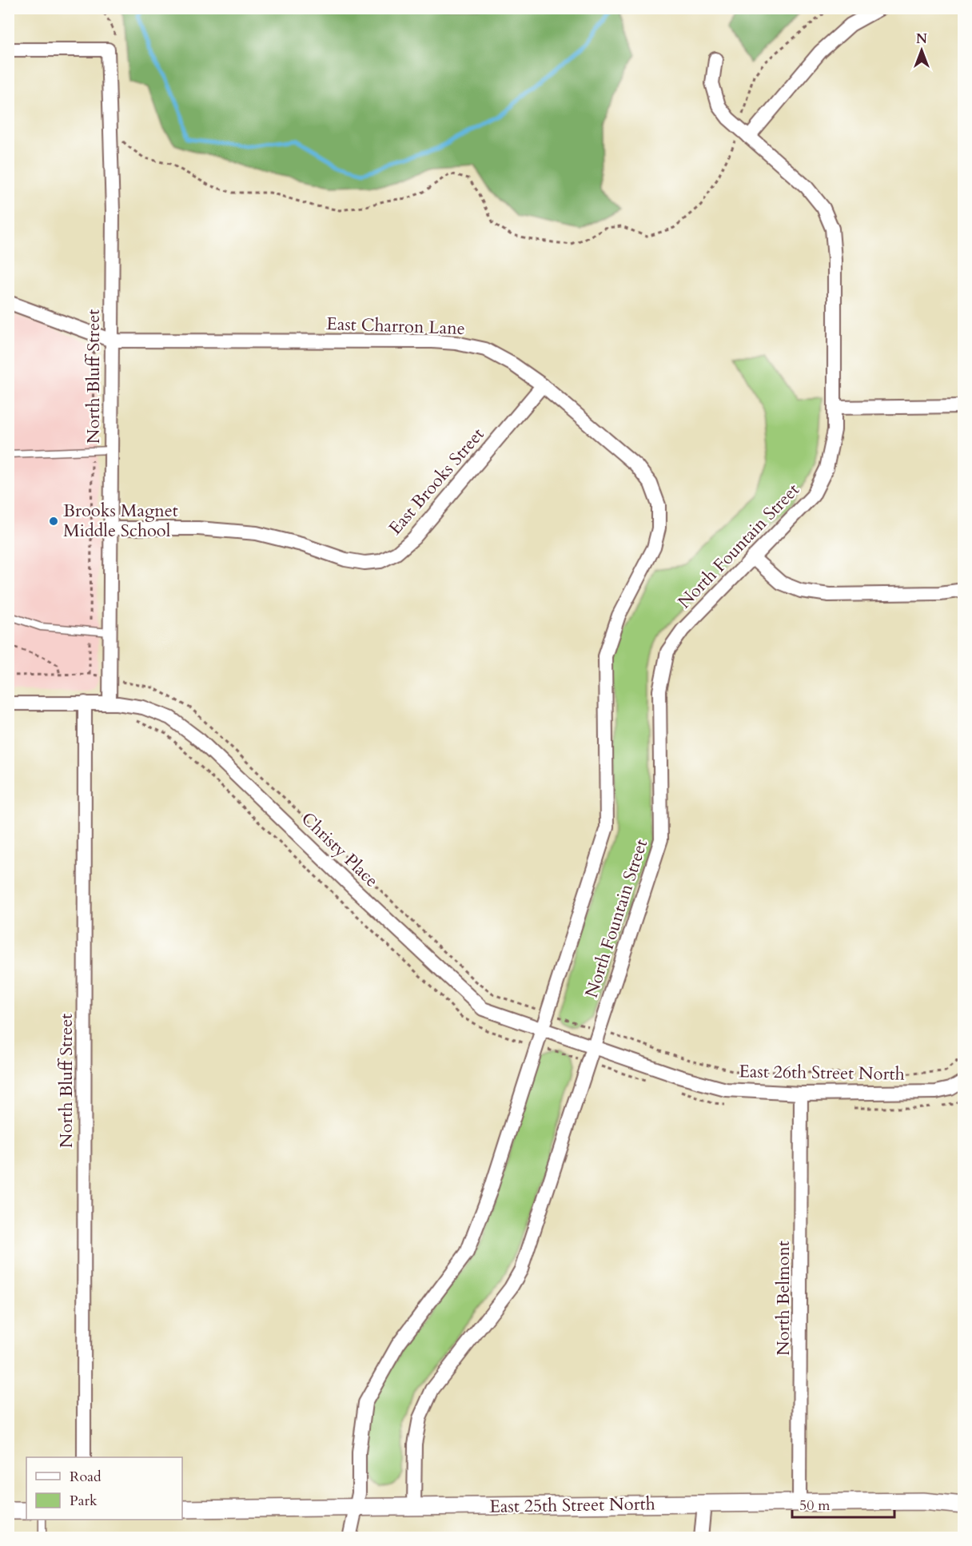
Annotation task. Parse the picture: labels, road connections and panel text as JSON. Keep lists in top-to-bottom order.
{
  "streets": {
    "street": [
      "East Charron Lane",
      "North Bluff Street",
      "East Brooks Street",
      "North Fountain Street",
      "Christy Place",
      "East 26th Street North",
      "North Belmont",
      "East 25th Street North"
    ]
  },
  "crossings": [
    ["East Charron Lane", "North Bluff Street"],
    ["East Charron Lane", "East Brooks Street"],
    ["East Charron Lane", "North Fountain Street"],
    ["North Bluff Street", "East Brooks Street"],
    ["North Bluff Street", "Christy Place"],
    ["North Fountain Street", "Christy Place"],
    ["North Fountain Street", "East 26th Street North"],
    ["North Fountain Street", "East 25th Street North"],
    ["Christy Place", "East 26th Street North"],
    ["East 26th Street North", "North Belmont"],
    ["North Belmont", "East 25th Street North"]
  ],
  "places": ["Brooks Magnet Middle School"],
  "legend": ["Road", "Park"],
  "scale_bar": "50 m",
  "north": "top"
}
